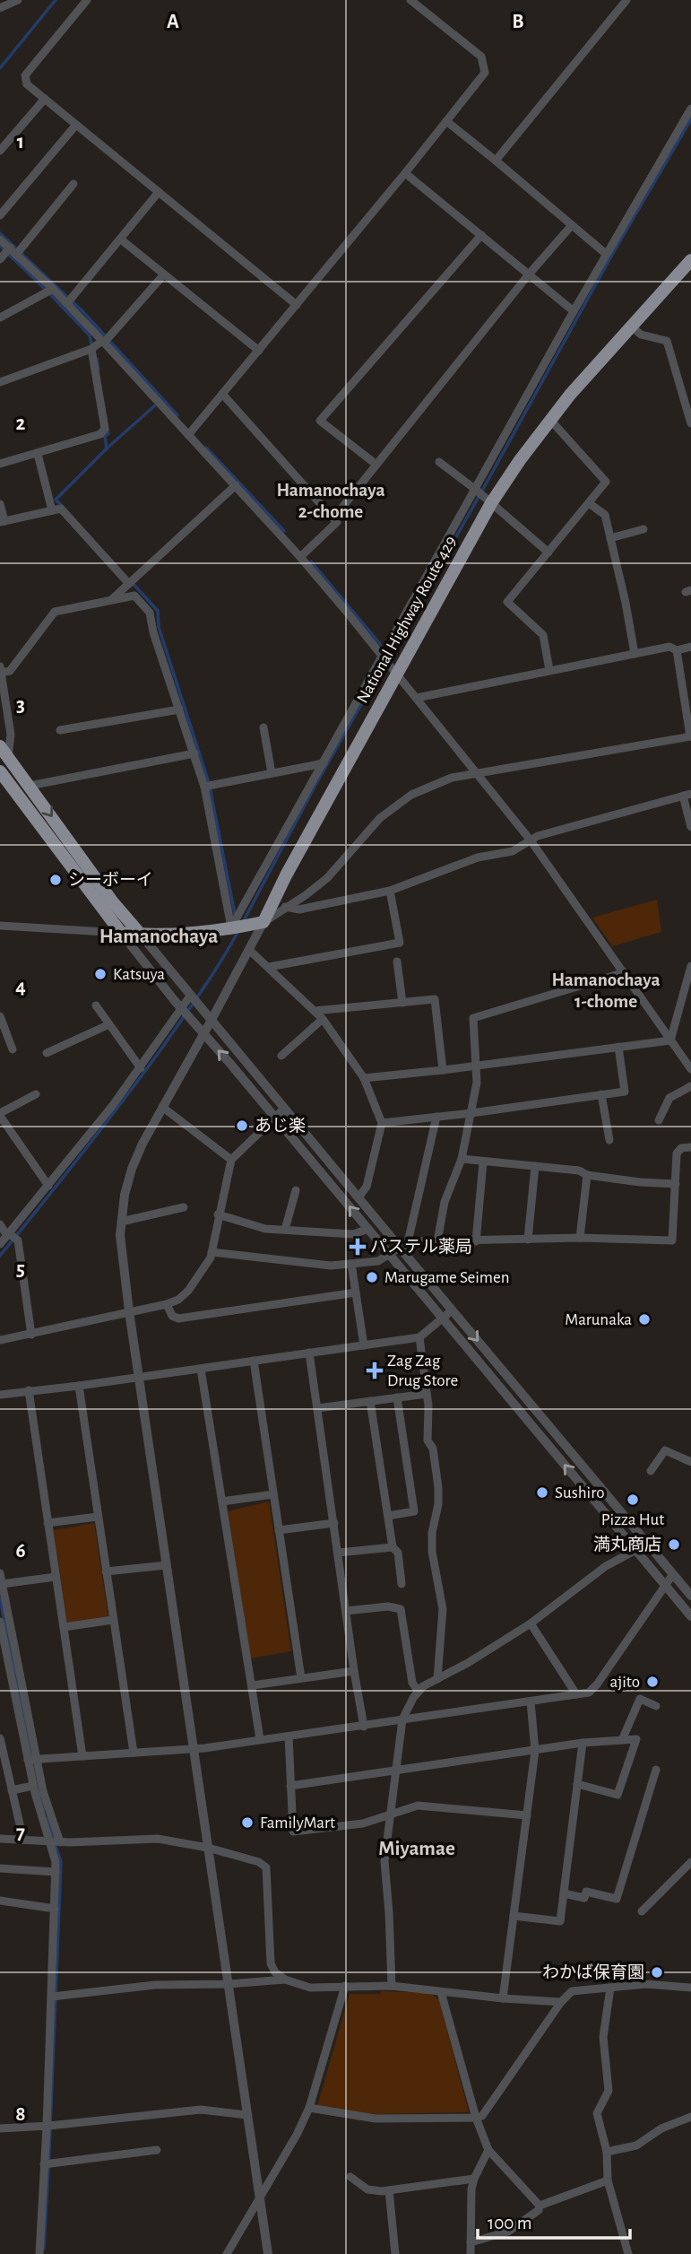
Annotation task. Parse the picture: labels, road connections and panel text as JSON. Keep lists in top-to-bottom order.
{
  "streets": {
    "highway": ["National Highway Route 429"]
  },
  "districts": [
    "Hamanochaya 2-chome",
    "Hamanochaya",
    "Hamanochaya 1-chome",
    "Miyamae"
  ],
  "places": {
    "other": [
      "シーボーイ",
      "Katsuya",
      "あじ楽",
      "Marugame Seimen",
      "Marunaka",
      "Sushiro",
      "Pizza Hut",
      "満丸商店",
      "ajito",
      "FamilyMart",
      "わかば保育園"
    ],
    "health": ["パステル薬局", "Zag Zag Drug Store"]
  },
  "scale_bar": "100 m",
  "grid": {
    "columns": ["A", "B"],
    "rows": [
      "1",
      "2",
      "3",
      "4",
      "5",
      "6",
      "7",
      "8"
    ]
  }
}
